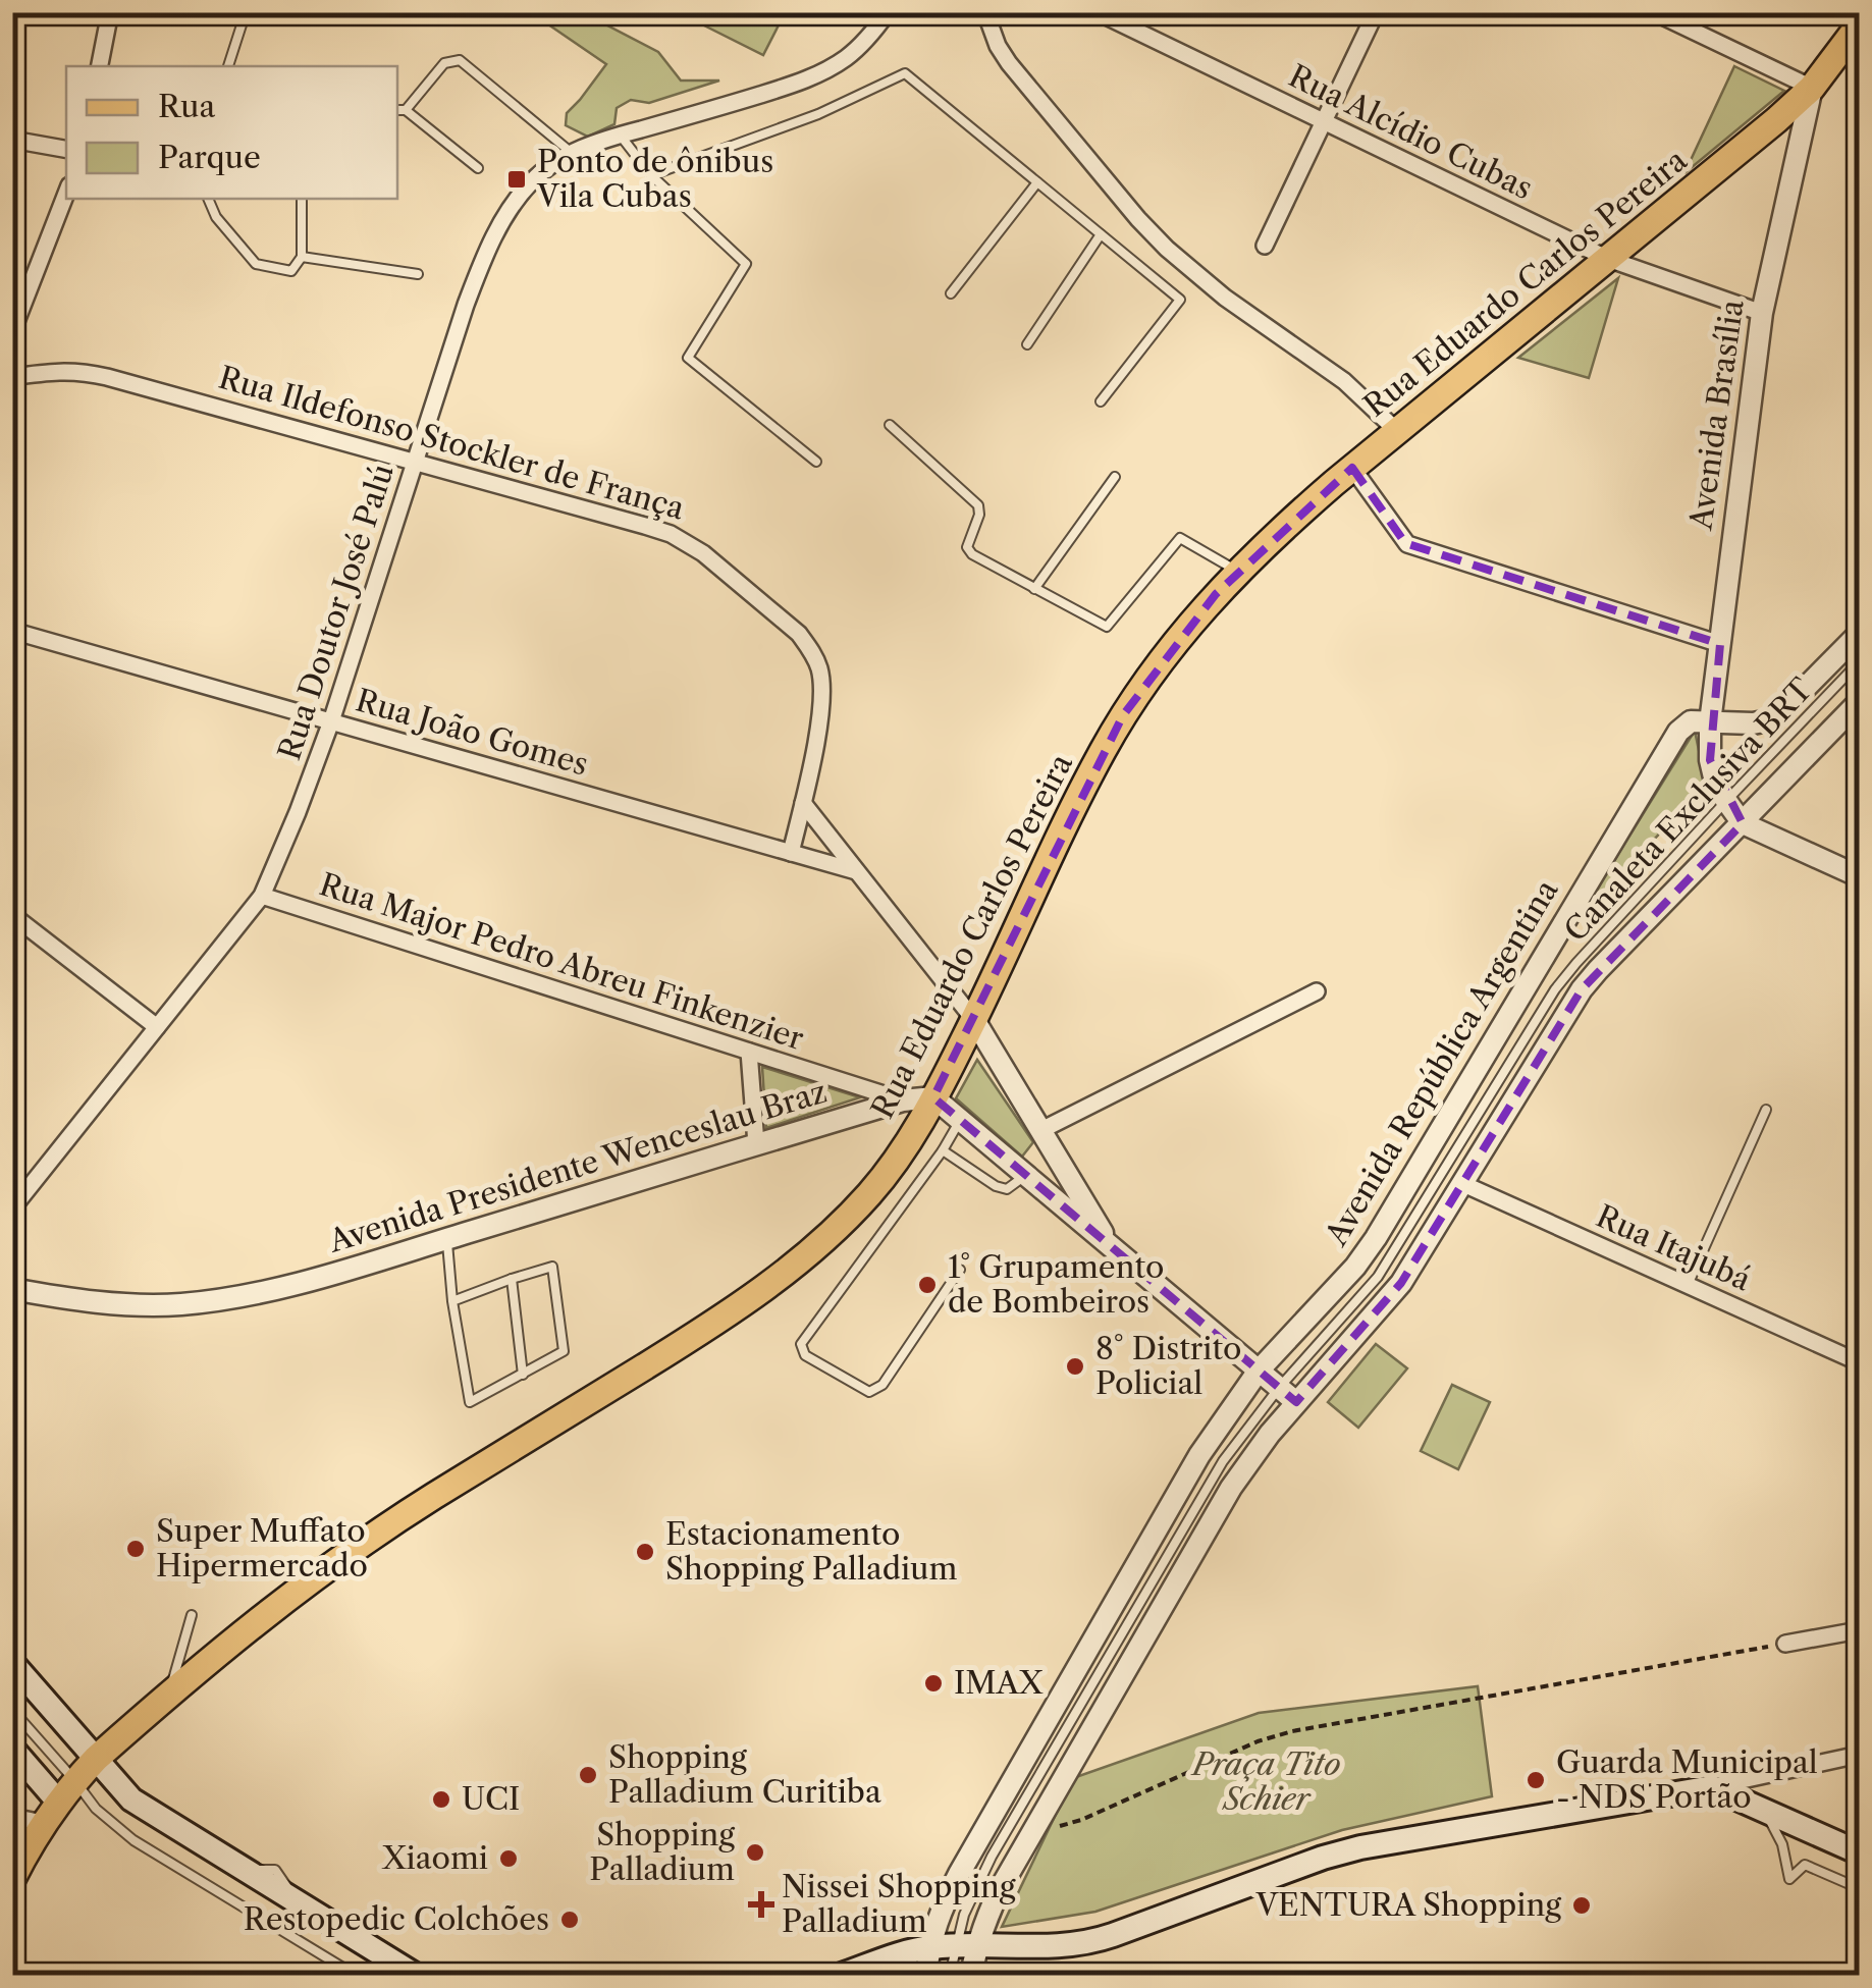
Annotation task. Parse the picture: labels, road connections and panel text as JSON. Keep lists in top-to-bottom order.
{
  "streets": {
    "main road": ["Rua Eduardo Carlos Pereira", "Avenida Brasília"],
    "street": [
      "Rua Alcídio Cubas",
      "Rua Ildefonso Stockler de França",
      "Rua Doutor José Palú",
      "Rua João Gomes",
      "Rua Major Pedro Abreu Finkenzier",
      "Avenida República Argentina",
      "Avenida Presidente Wenceslau Braz",
      "Rua Itajubá"
    ],
    "lane": ["Canaleta Exclusiva BRT"]
  },
  "crossings": [
    ["Rua Alcídio Cubas", "Rua Eduardo Carlos Pereira"],
    ["Rua Alcídio Cubas", "Avenida Brasília"],
    ["Rua Eduardo Carlos Pereira", "Avenida Brasília"],
    ["Rua Eduardo Carlos Pereira", "Avenida Presidente Wenceslau Braz"],
    ["Avenida Brasília", "Canaleta Exclusiva BRT"],
    ["Avenida Brasília", "Avenida República Argentina"],
    ["Rua Ildefonso Stockler de França", "Rua Doutor José Palú"],
    ["Rua Ildefonso Stockler de França", "Rua João Gomes"],
    ["Rua Doutor José Palú", "Rua João Gomes"],
    ["Rua Doutor José Palú", "Rua Major Pedro Abreu Finkenzier"],
    ["Rua Major Pedro Abreu Finkenzier", "Avenida Presidente Wenceslau Braz"]
  ],
  "parks": ["Praça Tito Schier"],
  "places": {
    "transit": ["Ponto de ônibus Vila Cubas"],
    "other": [
      "1° Grupamento de Bombeiros",
      "8° Distrito Policial",
      "Super Muffato Hipermercado",
      "Estacionamento Shopping Palladium",
      "IMAX",
      "Shopping Palladium Curitiba",
      "Guarda Municipal - NDS Portão",
      "UCI",
      "Shopping Palladium",
      "Xiaomi",
      "VENTURA Shopping",
      "Restopedic Colchões"
    ],
    "health": ["Nissei Shopping Palladium"]
  },
  "legend": ["Rua", "Parque"]
}
